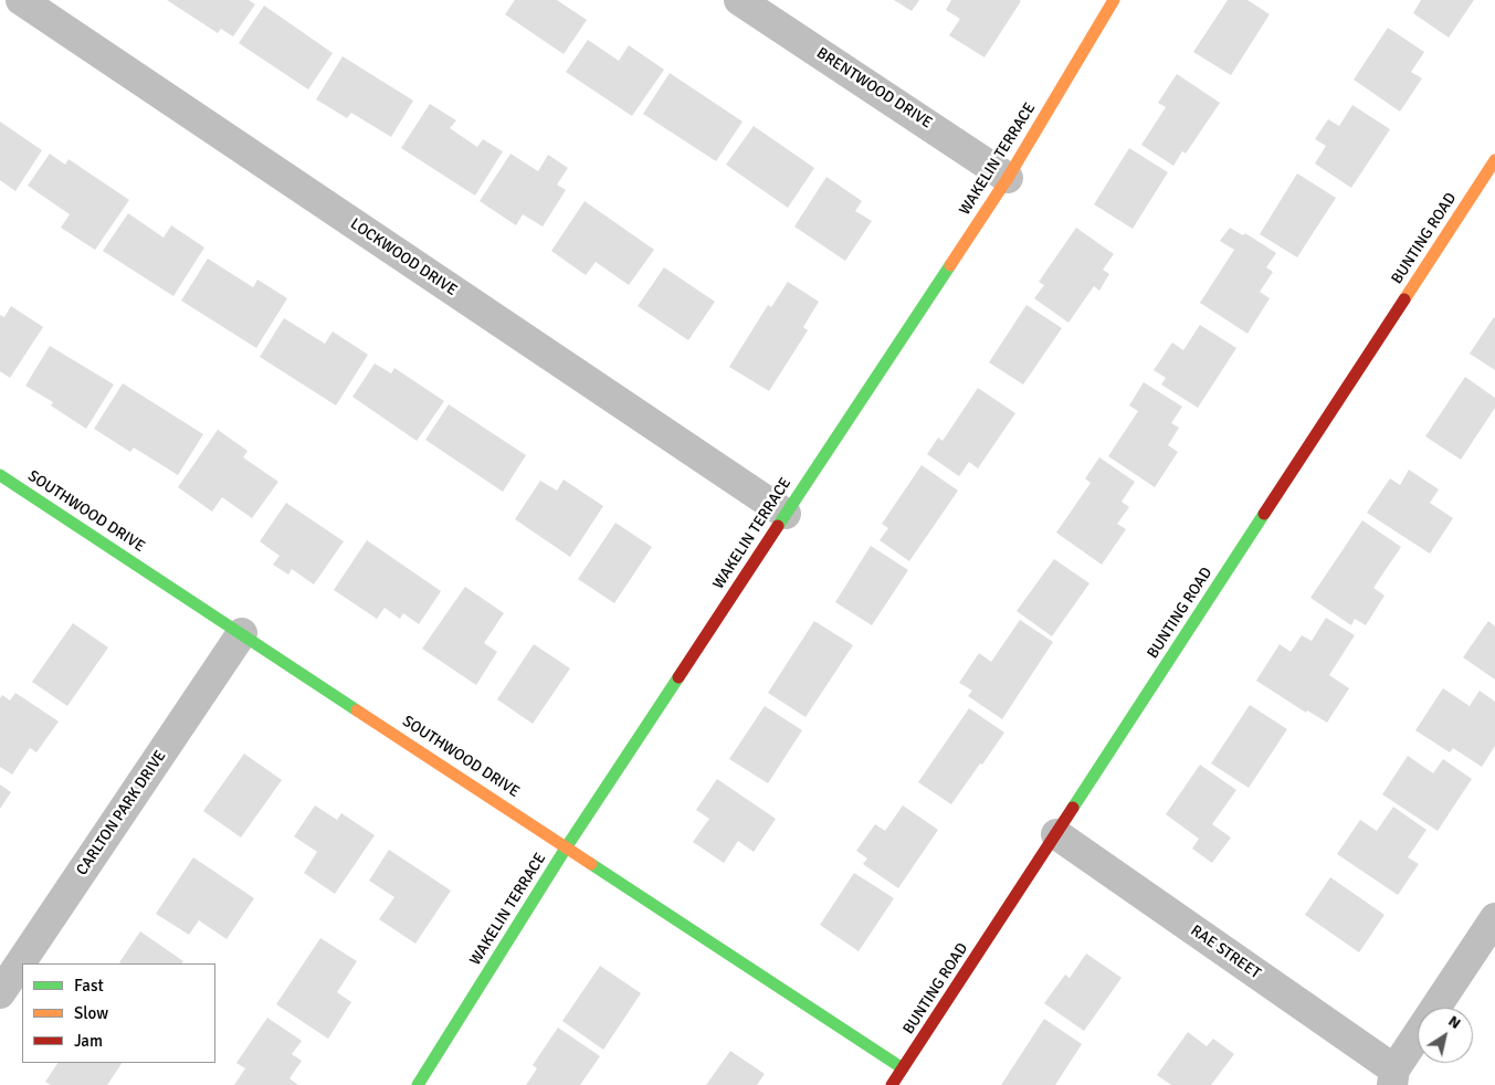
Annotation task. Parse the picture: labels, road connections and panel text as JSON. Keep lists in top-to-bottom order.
{
  "streets": {
    "street": [
      "BRENTWOOD DRIVE",
      "WAKELIN TERRACE",
      "BUNTING ROAD",
      "LOCKWOOD DRIVE",
      "SOUTHWOOD DRIVE",
      "CARLTON PARK DRIVE",
      "RAE STREET"
    ]
  },
  "crossings": [
    ["BRENTWOOD DRIVE", "WAKELIN TERRACE"],
    ["WAKELIN TERRACE", "LOCKWOOD DRIVE"],
    ["WAKELIN TERRACE", "SOUTHWOOD DRIVE"],
    ["BUNTING ROAD", "SOUTHWOOD DRIVE"],
    ["BUNTING ROAD", "RAE STREET"],
    ["SOUTHWOOD DRIVE", "CARLTON PARK DRIVE"]
  ],
  "legend": ["Fast", "Slow", "Jam"],
  "north": "top right"
}
